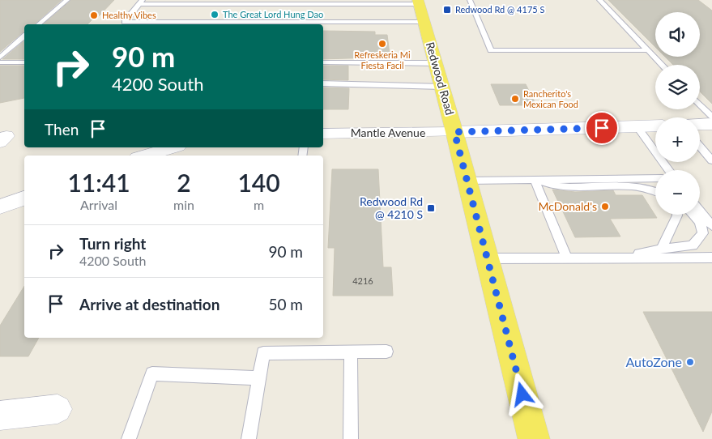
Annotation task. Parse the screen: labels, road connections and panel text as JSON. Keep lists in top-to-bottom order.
{
  "streets": {
    "main road": ["Redwood Road"],
    "street": ["Mantle Avenue"]
  },
  "crossings": [
    ["Redwood Road", "Mantle Avenue"]
  ],
  "places": {
    "transit": ["Redwood Rd @ 4175 S", "Redwood Rd @ 4210 S"],
    "other": [
      "The Great Lord Hung Dao",
      "Healthy Vibes",
      "Refreskeria Mi Fiesta Facil",
      "Rancherito's Mexican Food",
      "McDonald's",
      "AutoZone"
    ]
  },
  "house_numbers": ["4216"],
  "page": {
    "map_buttons": ["+", "−"],
    "turn": ["90 m", "4200 South"],
    "then": "Then",
    "eta": [
      "11:41",
      "Arrival",
      "2",
      "min",
      "140",
      "m"
    ],
    "list": [
      {
        "name": "Turn right",
        "note": "4200 South",
        "value": "90 m"
      },
      {
        "name": "Arrive at destination",
        "value": "50 m"
      }
    ]
  }
}
